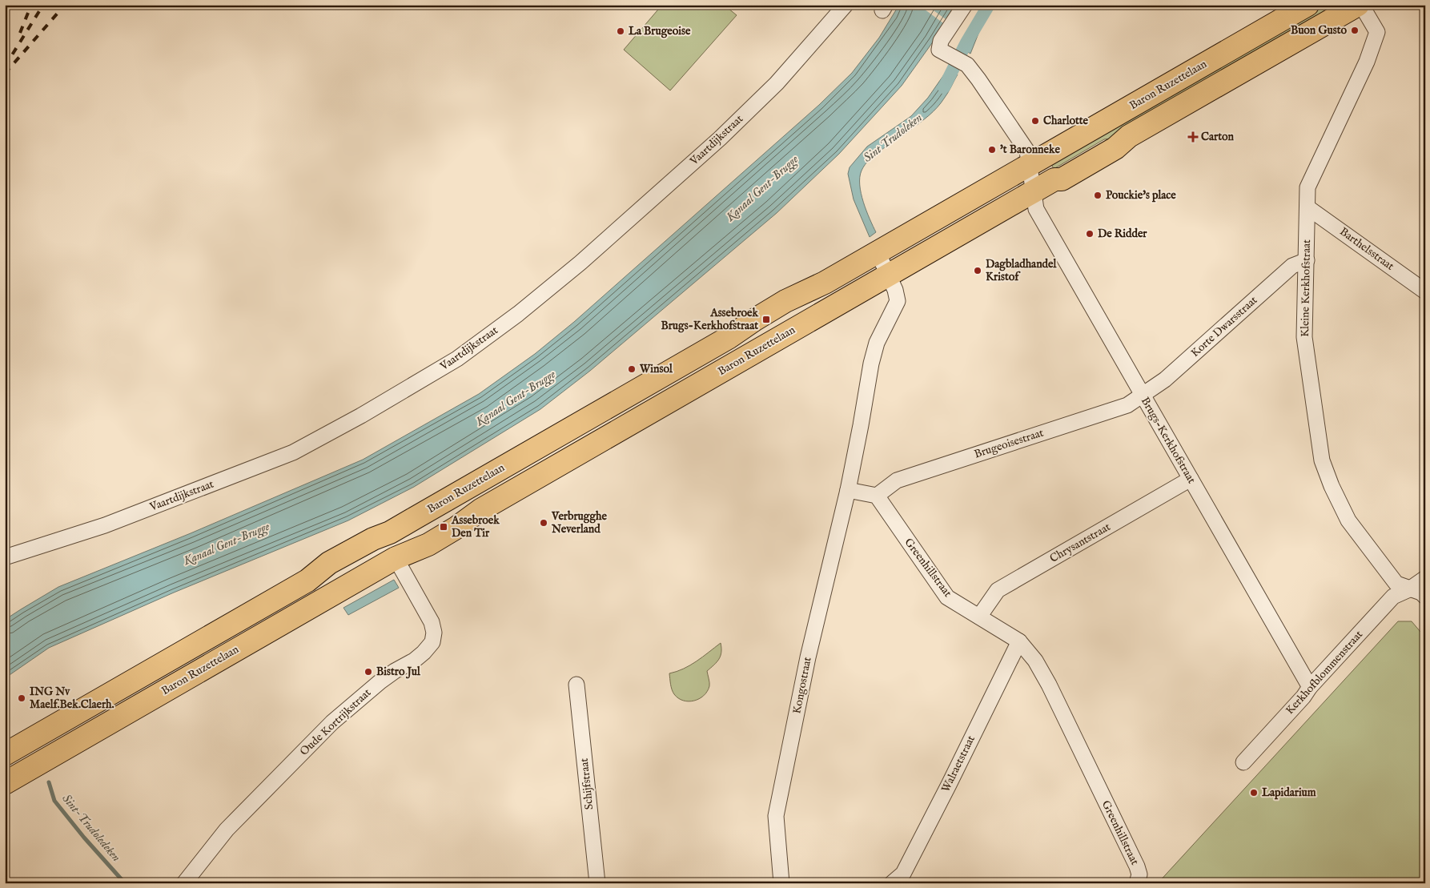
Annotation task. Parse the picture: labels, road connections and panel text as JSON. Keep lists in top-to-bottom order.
{
  "streets": {
    "main road": ["Baron Ruzettelaan"],
    "street": [
      "Vaartdijkstraat",
      "Barthelsstraat",
      "Kleine Kerkhofstraat",
      "Korte Dwarsstraat",
      "Brugs-Kerkhofstraat",
      "Brugeoisestraat",
      "Chrysantstraat",
      "Greenhillstraat",
      "Kerkhofblommenstraat",
      "Kongostraat",
      "Oude Kortrijkstraat",
      "Walraetstraat",
      "Schijfstraat"
    ]
  },
  "crossings": [
    ["Baron Ruzettelaan", "Brugs-Kerkhofstraat"],
    ["Baron Ruzettelaan", "Oude Kortrijkstraat"],
    ["Barthelsstraat", "Kleine Kerkhofstraat"],
    ["Kleine Kerkhofstraat", "Korte Dwarsstraat"],
    ["Kleine Kerkhofstraat", "Kerkhofblommenstraat"],
    ["Korte Dwarsstraat", "Brugs-Kerkhofstraat"],
    ["Korte Dwarsstraat", "Brugeoisestraat"],
    ["Brugs-Kerkhofstraat", "Brugeoisestraat"],
    ["Brugs-Kerkhofstraat", "Chrysantstraat"],
    ["Brugs-Kerkhofstraat", "Kerkhofblommenstraat"],
    ["Brugeoisestraat", "Greenhillstraat"],
    ["Chrysantstraat", "Greenhillstraat"],
    ["Greenhillstraat", "Walraetstraat"]
  ],
  "water": ["Sint Trudoleken", "Kanaal Gent-Brugge", "Sint-Trudoledeken"],
  "places": {
    "other": [
      "Buon Gusto",
      "La Brugeoise",
      "Charlotte",
      "'t Baronneke",
      "Pouckie's place",
      "De Ridder",
      "Dagbladhandel Kristof",
      "Winsol",
      "Verbrugghe Neverland",
      "Bistro Jul",
      "ING Nv Maelf.Bek.Claerh.",
      "Lapidarium"
    ],
    "health": ["Carton"],
    "transit": ["Assebroek Brugs-Kerkhofstraat", "Assebroek Den Tir"]
  }
}
